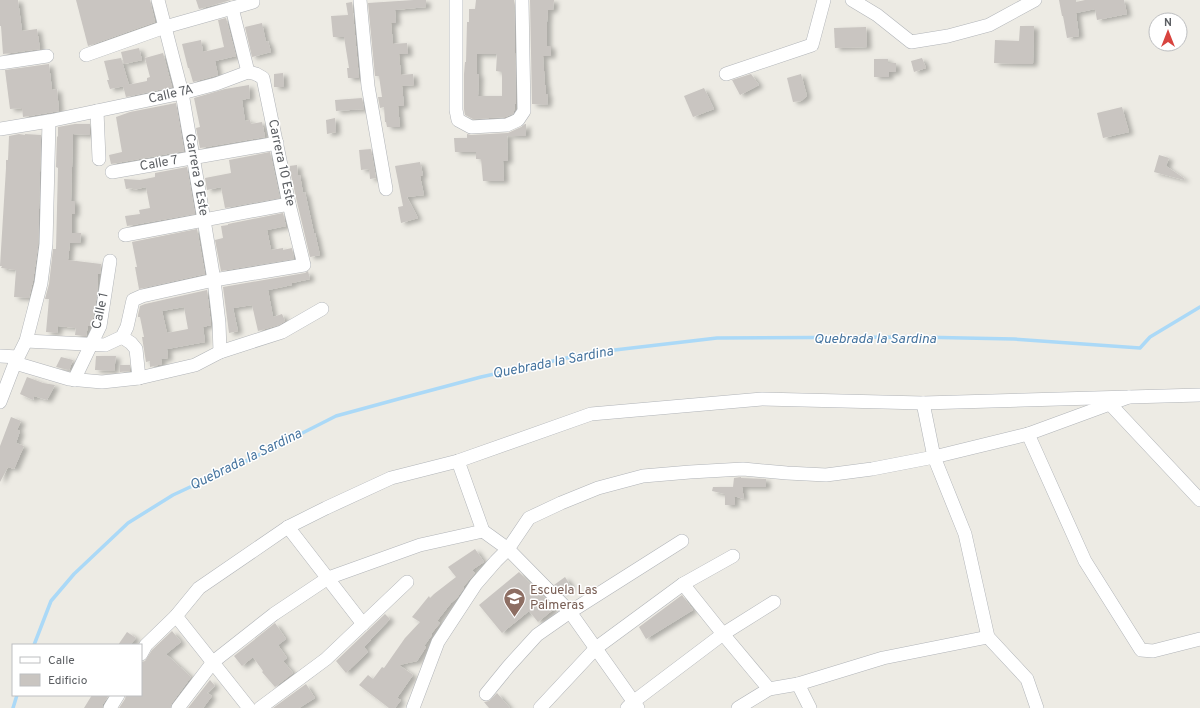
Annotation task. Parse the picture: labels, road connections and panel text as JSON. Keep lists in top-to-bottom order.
{
  "streets": {
    "street": [
      "Calle 7A",
      "Carrera 10 Este",
      "Calle 7",
      "Carrera 9 Este",
      "Calle 1"
    ]
  },
  "crossings": [
    ["Calle 7A", "Carrera 10 Este"],
    ["Calle 7A", "Carrera 9 Este"],
    ["Carrera 10 Este", "Calle 7"],
    ["Carrera 10 Este", "Carrera 9 Este"],
    ["Calle 7", "Carrera 9 Este"]
  ],
  "water": ["Quebrada la Sardina"],
  "places": {
    "school or university": ["Escuela Las Palmeras"]
  },
  "legend": ["Calle", "Edificio"],
  "north": "top"
}
